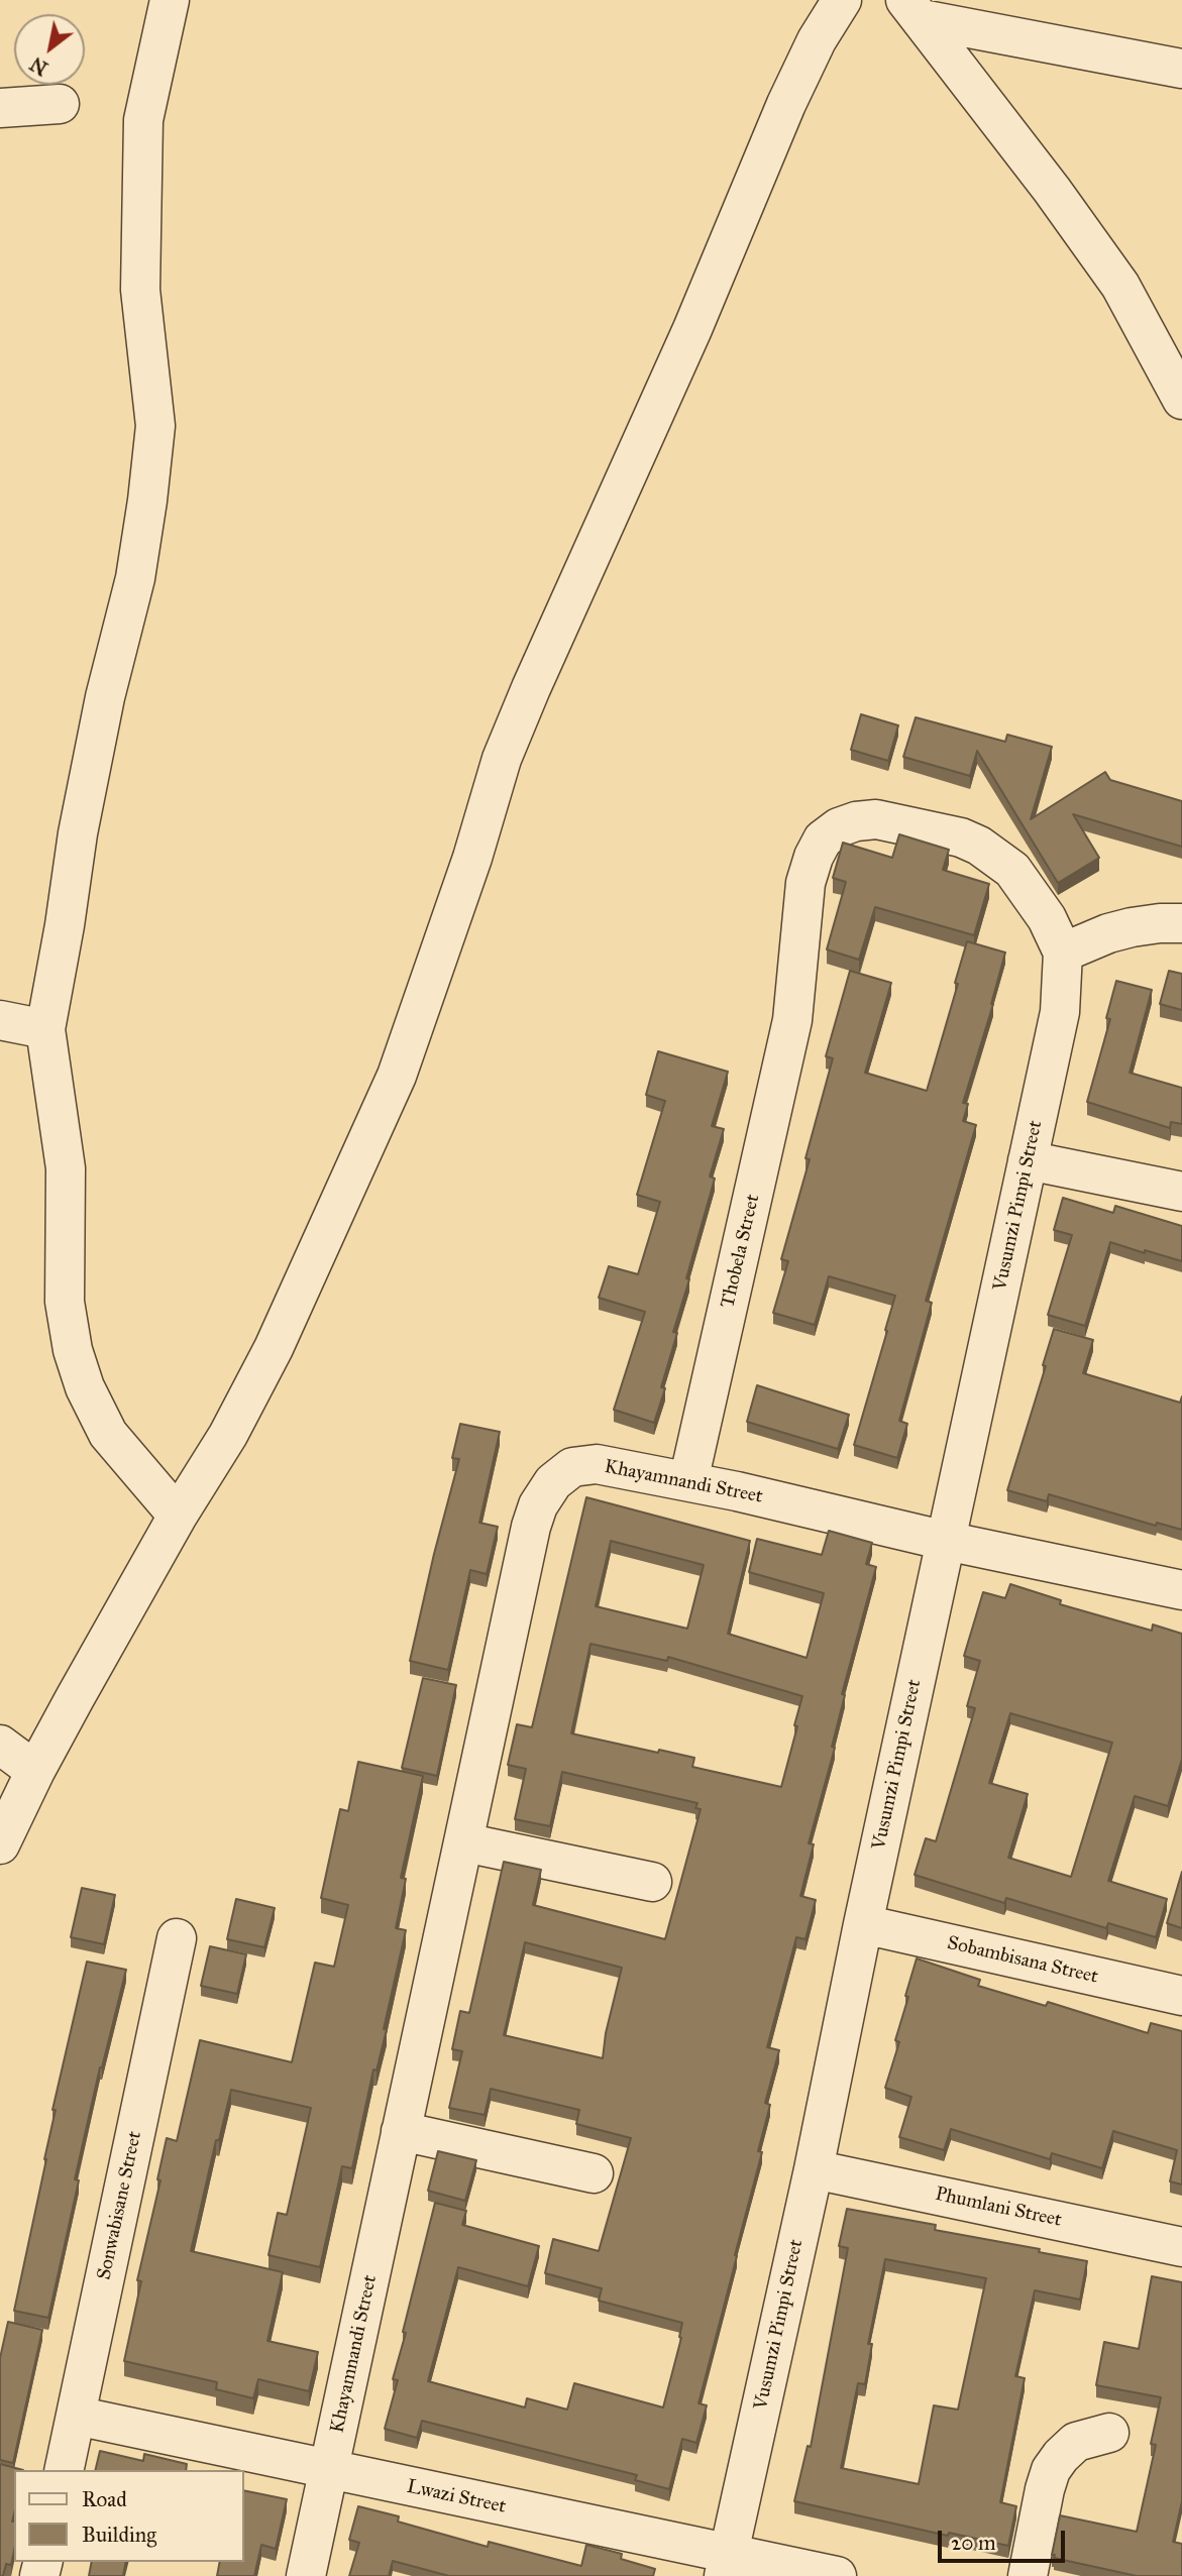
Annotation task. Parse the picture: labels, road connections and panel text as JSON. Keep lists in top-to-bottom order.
{
  "streets": {
    "street": [
      "Vusumzi Pimpi Street",
      "Thobela Street",
      "Khayamnandi Street",
      "Sobambisana Street",
      "Sonwabisane Street",
      "Phumlani Street",
      "Lwazi Street"
    ]
  },
  "crossings": [
    ["Vusumzi Pimpi Street", "Thobela Street"],
    ["Vusumzi Pimpi Street", "Khayamnandi Street"],
    ["Vusumzi Pimpi Street", "Sobambisana Street"],
    ["Vusumzi Pimpi Street", "Phumlani Street"],
    ["Vusumzi Pimpi Street", "Lwazi Street"],
    ["Thobela Street", "Khayamnandi Street"],
    ["Khayamnandi Street", "Lwazi Street"],
    ["Sonwabisane Street", "Lwazi Street"]
  ],
  "legend": ["Road", "Building"],
  "scale_bar": "20 m",
  "north": "bottom left"
}
